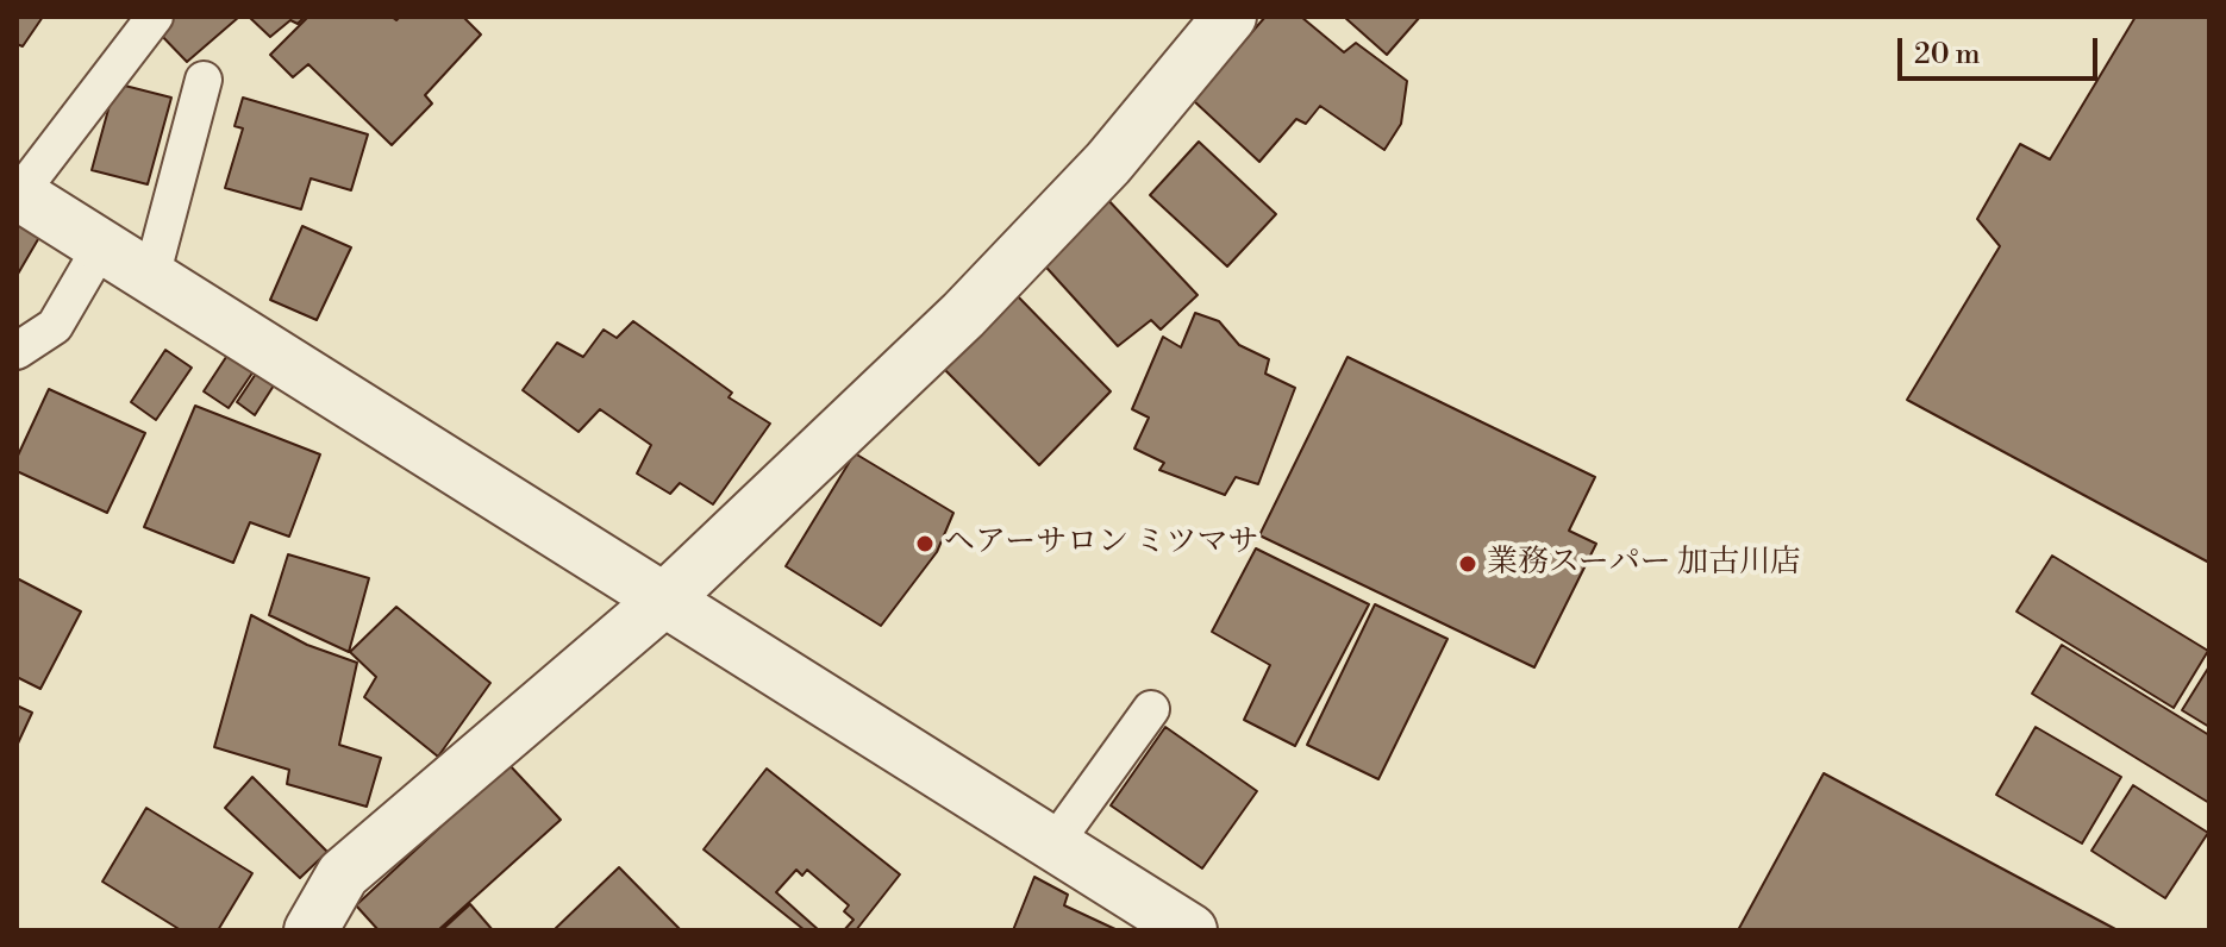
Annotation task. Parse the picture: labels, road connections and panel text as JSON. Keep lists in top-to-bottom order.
{
  "places": ["ヘアーサロン ミツマサ", "業務スーパー 加古川店"],
  "scale_bar": "20 m"
}
